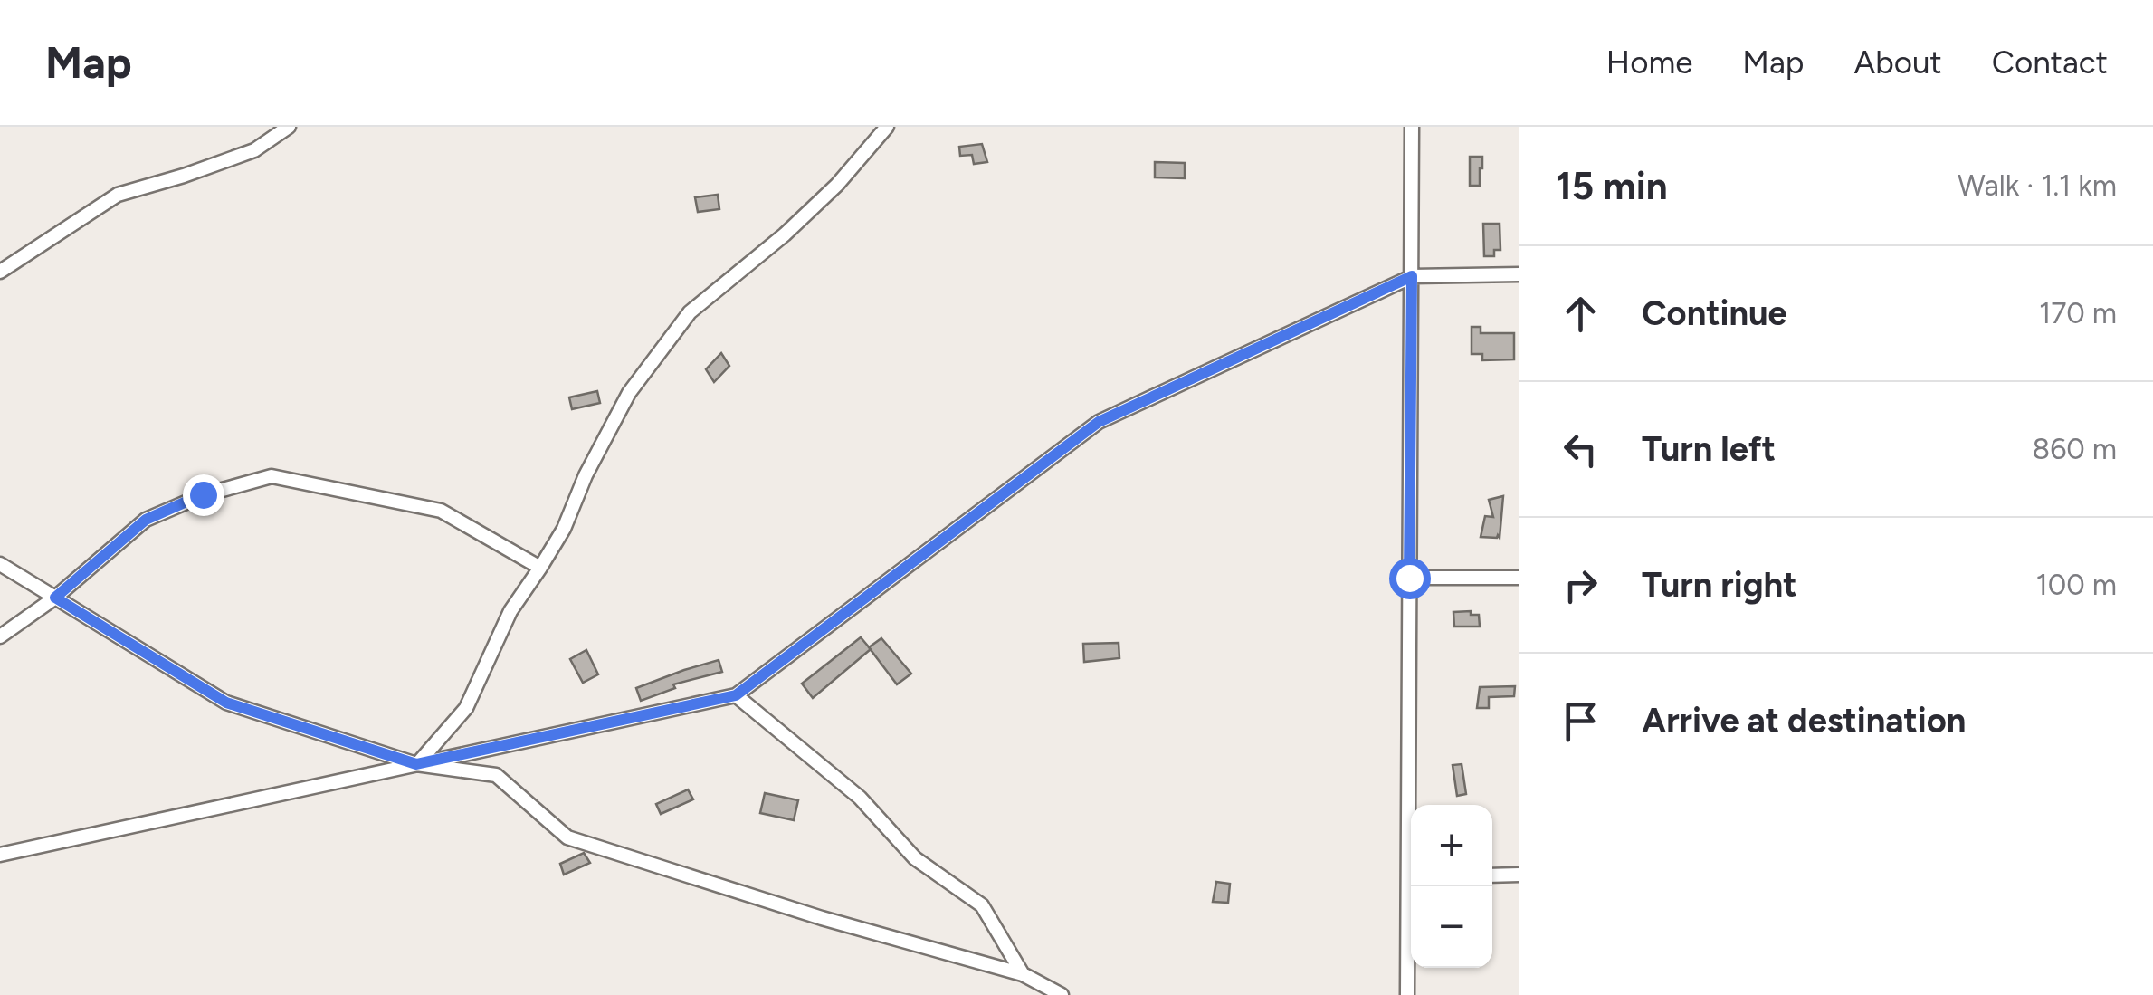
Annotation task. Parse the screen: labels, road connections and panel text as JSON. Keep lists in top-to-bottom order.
{
  "page": {
    "header": "Map",
    "nav": [
      "Home",
      "Map",
      "About",
      "Contact"
    ],
    "heading": ["15 min", "Walk · 1.1 km"],
    "list": [
      ["Continue", "170 m"],
      ["Turn left", "860 m"],
      ["Turn right", "100 m"],
      "Arrive at destination"
    ],
    "map_buttons": ["+", "−"]
  }
}
